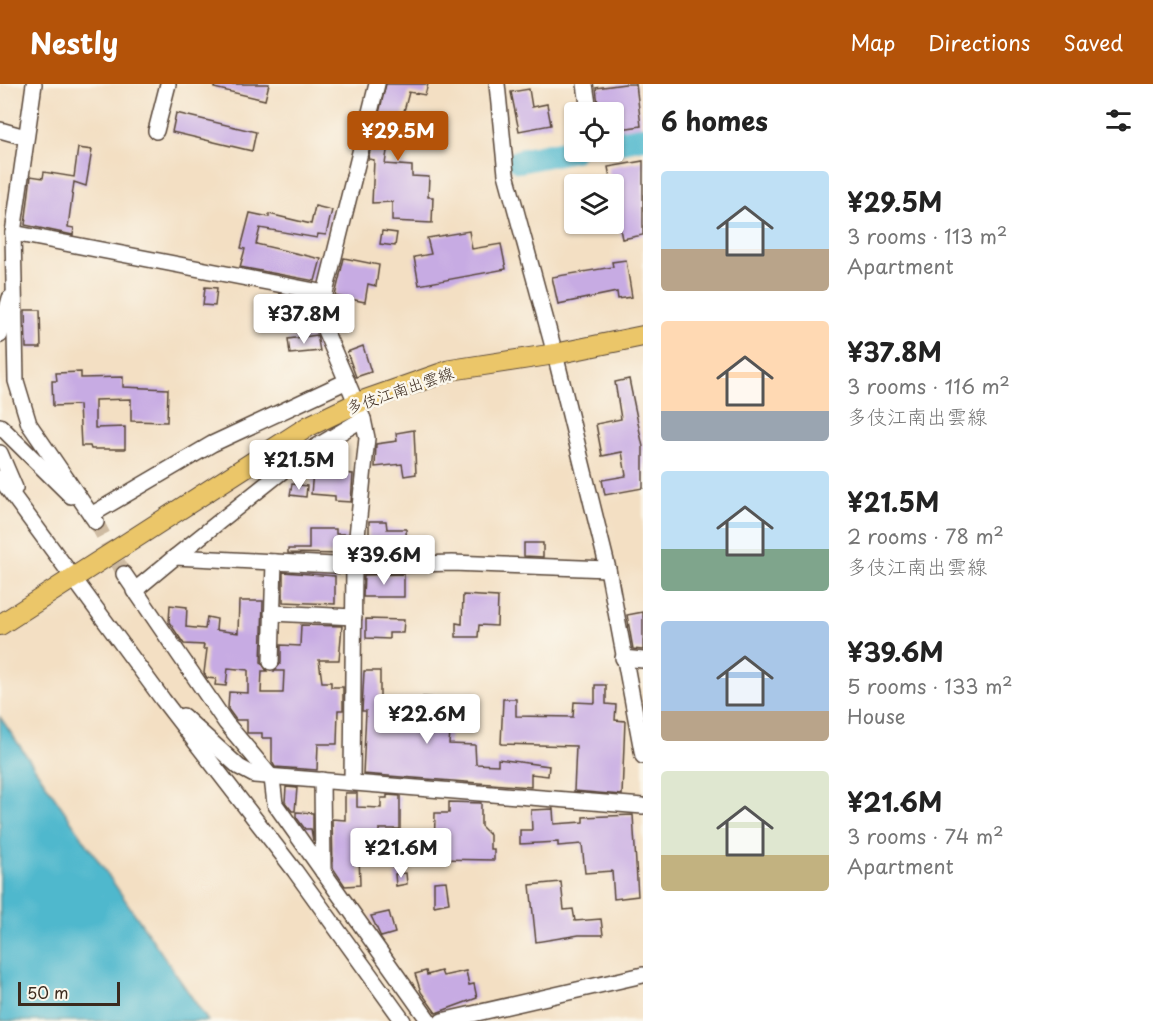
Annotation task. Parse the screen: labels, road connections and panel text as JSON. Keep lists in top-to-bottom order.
{
  "streets": {
    "main road": ["多伎江南出雲線"]
  },
  "scale_bar": "50 m",
  "page": {
    "header": "Nestly",
    "nav": ["Map", "Directions", "Saved"],
    "heading": "6 homes",
    "price": [
      "¥29.5M",
      "¥37.8M",
      "¥21.5M",
      "¥39.6M",
      "¥22.6M",
      "¥21.6M"
    ],
    "list": [
      {
        "name": "¥29.5M",
        "note": "3 rooms · 113 m² · Apartment"
      },
      {
        "name": "¥37.8M",
        "note": "3 rooms · 116 m² · 多伎江南出雲線"
      },
      {
        "name": "¥21.5M",
        "note": "2 rooms · 78 m² · 多伎江南出雲線"
      },
      {
        "name": "¥39.6M",
        "note": "5 rooms · 133 m² · House"
      },
      {
        "name": "¥21.6M",
        "note": "3 rooms · 74 m² · Apartment"
      }
    ],
    "scale": "50 m"
  }
}
